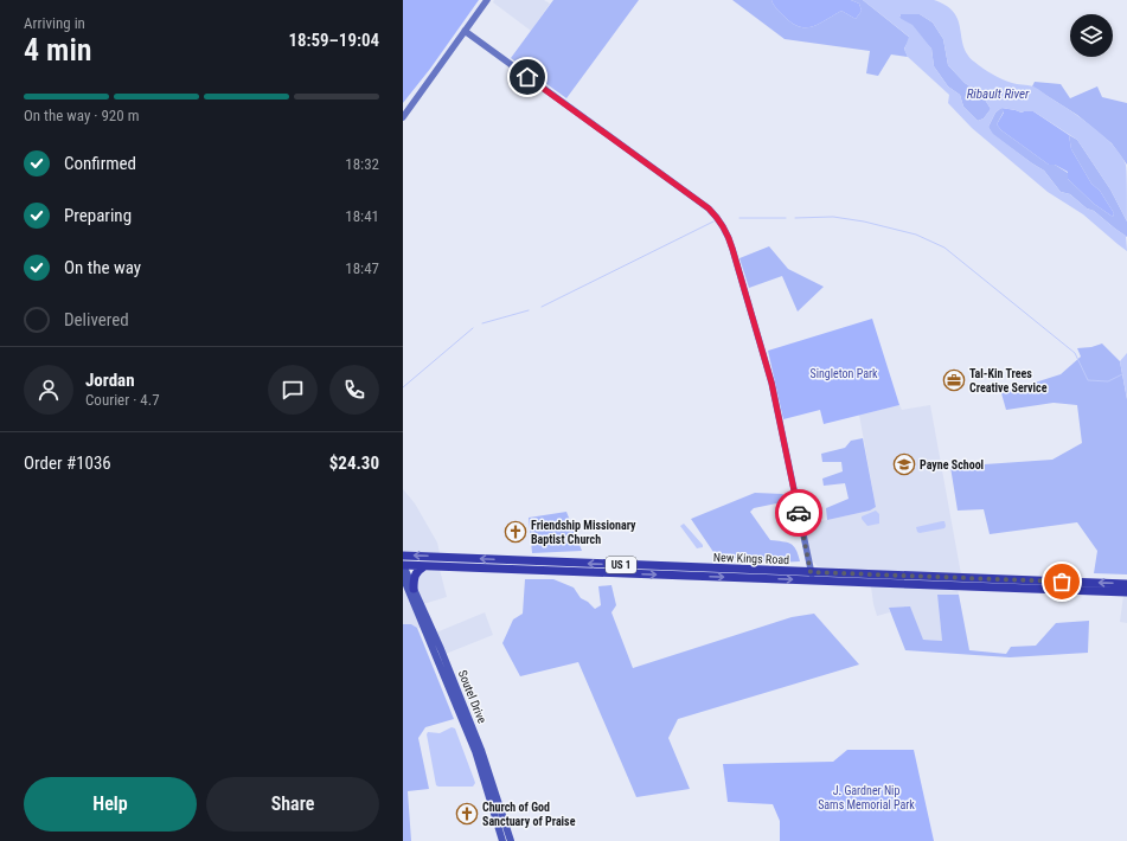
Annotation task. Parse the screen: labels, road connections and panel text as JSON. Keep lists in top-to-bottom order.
{
  "streets": {
    "highway": ["New Kings Road", "US 1"],
    "main road": ["Soutel Drive"]
  },
  "crossings": [
    ["New Kings Road", "Soutel Drive"]
  ],
  "water": ["Ribault River"],
  "parks": ["Singleton Park", "J. Gardner Nip Sams Memorial Park"],
  "places": {
    "office": ["Tal-Kin Trees Creative Service"],
    "school or university": ["Payne School"],
    "church": ["Friendship Missionary Baptist Church", "Church of God Sanctuary of Praise"]
  },
  "page": {
    "heading": ["4 min", "Arriving in", "18:59–19:04"],
    "panel": [
      "Jordan",
      "Courier · 4.7",
      "Order #1036",
      "$24.30"
    ],
    "bar": "On the way · 920 m",
    "list": [
      ["Confirmed", "18:32"],
      ["Preparing", "18:41"],
      ["On the way", "18:47"],
      "Delivered"
    ],
    "buttons": ["Help", "Share"]
  }
}
